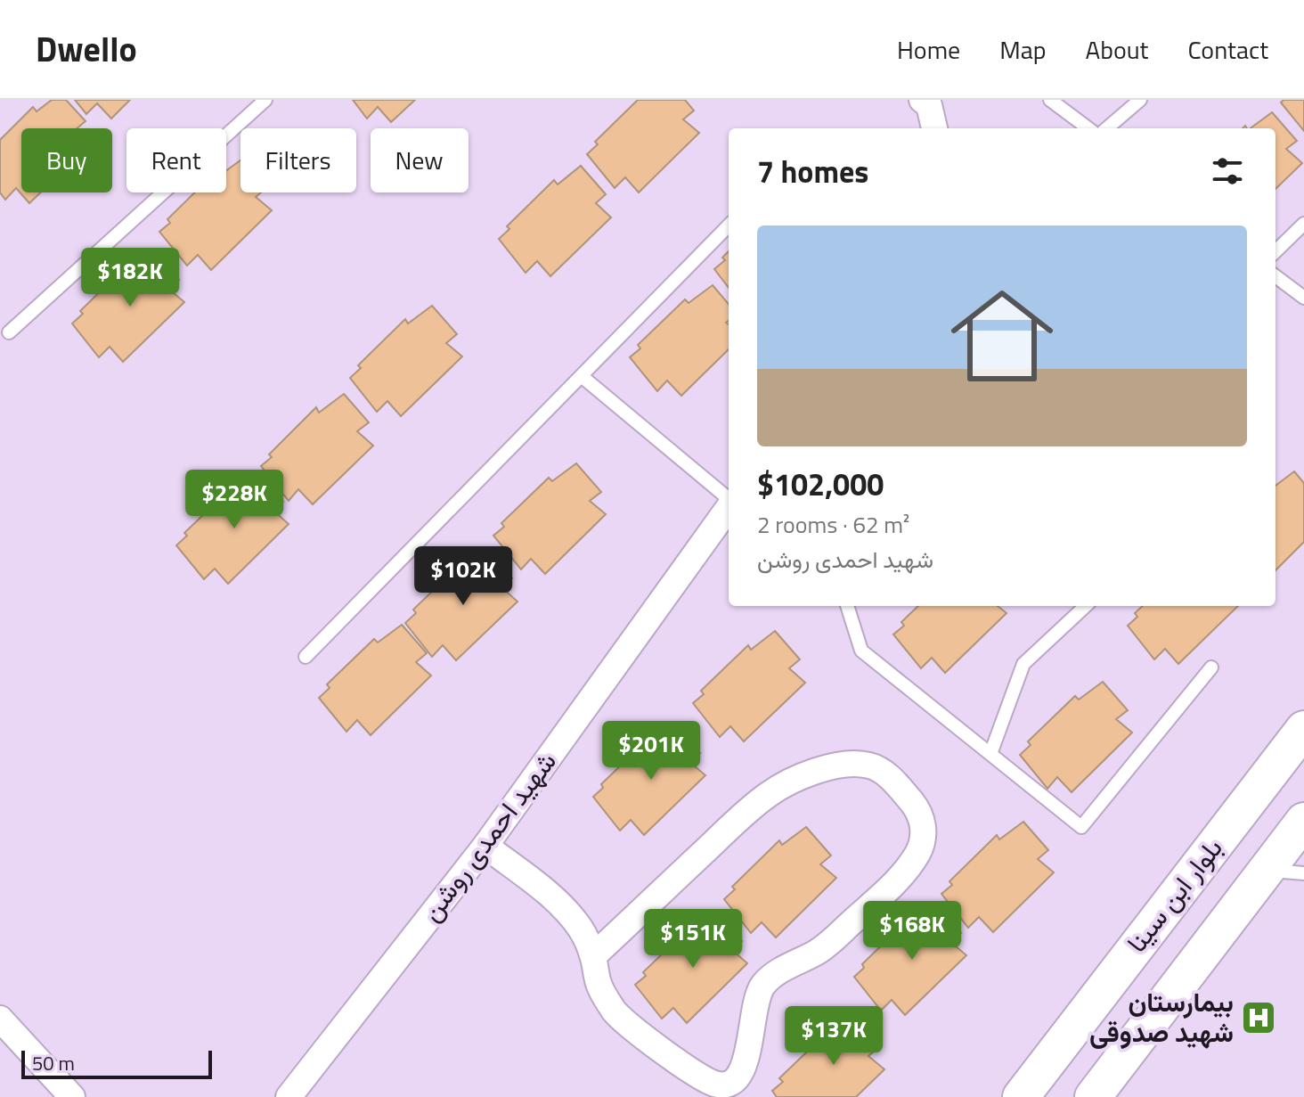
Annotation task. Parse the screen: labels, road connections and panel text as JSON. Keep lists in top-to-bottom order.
{
  "streets": {
    "main road": ["بلوار ابن سینا"],
    "street": ["شهید احمدی روشن"]
  },
  "places": {
    "hospital": ["بیمارستان شهید صدوقی"]
  },
  "scale_bar": "50 m",
  "page": {
    "header": "Dwello",
    "nav": [
      "Home",
      "Map",
      "About",
      "Contact"
    ],
    "chip": [
      "Buy",
      "Rent",
      "Filters",
      "New"
    ],
    "heading": "7 homes",
    "list": [
      {
        "name": "$102,000",
        "note": "2 rooms · 62 m² · شهید احمدی روشن"
      }
    ],
    "price": [
      "$182K",
      "$228K",
      "$102K",
      "$201K",
      "$168K",
      "$151K",
      "$137K"
    ],
    "scale": "50 m"
  }
}
